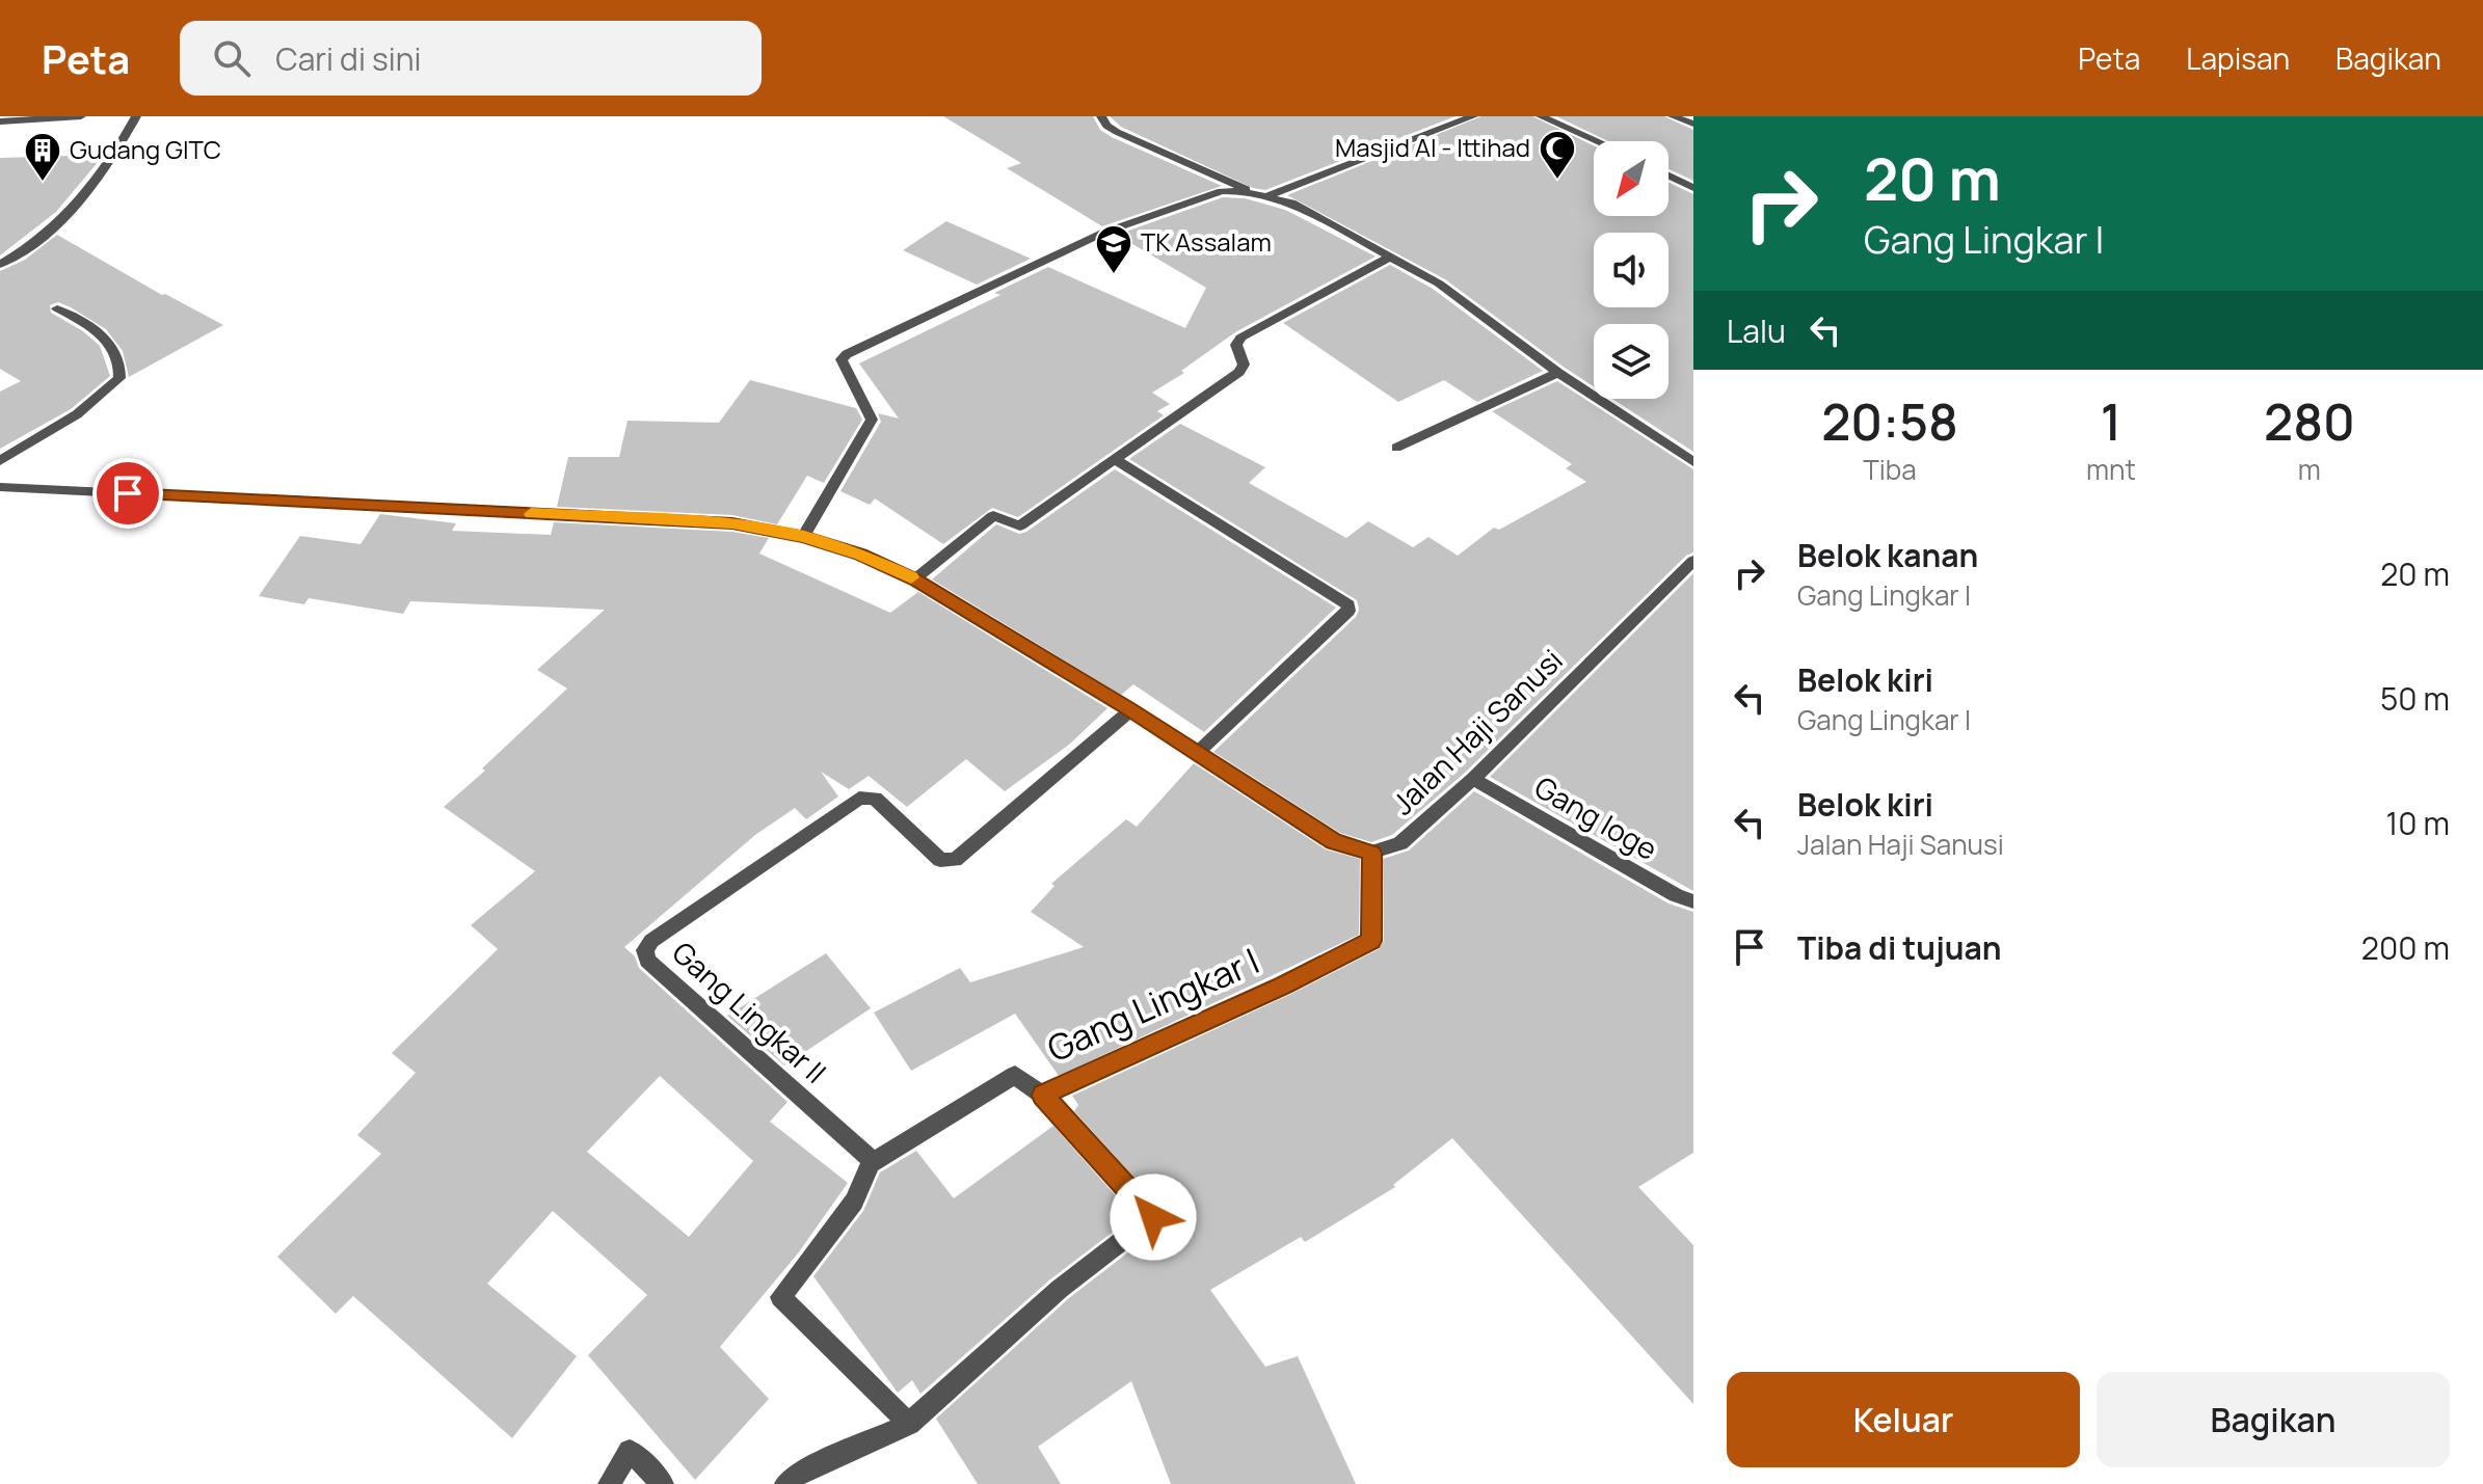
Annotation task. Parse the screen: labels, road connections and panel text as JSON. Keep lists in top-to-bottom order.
{
  "streets": {
    "street": [
      "Jalan Haji Sanusi",
      "Gang Ioge",
      "Gang Lingkar I",
      "Gang Lingkar II"
    ]
  },
  "crossings": [
    ["Jalan Haji Sanusi", "Gang Ioge"],
    ["Jalan Haji Sanusi", "Gang Lingkar I"]
  ],
  "places": {
    "mosque": ["Masjid Al - Ittihad"],
    "building": ["Gudang GITC"],
    "school or university": ["TK Assalam"]
  },
  "north": "bottom left",
  "page": {
    "header": "Peta",
    "search": "Cari di sini",
    "nav": ["Peta", "Lapisan", "Bagikan"],
    "turn": ["20 m", "Gang Lingkar I"],
    "then": "Lalu",
    "eta": [
      "20:58",
      "Tiba",
      "1",
      "mnt",
      "280",
      "m"
    ],
    "list": [
      {
        "name": "Belok kanan",
        "note": "Gang Lingkar I",
        "value": "20 m"
      },
      {
        "name": "Belok kiri",
        "note": "Gang Lingkar I",
        "value": "50 m"
      },
      {
        "name": "Belok kiri",
        "note": "Jalan Haji Sanusi",
        "value": "10 m"
      },
      {
        "name": "Tiba di tujuan",
        "value": "200 m"
      }
    ],
    "buttons": ["Keluar", "Bagikan"]
  }
}
